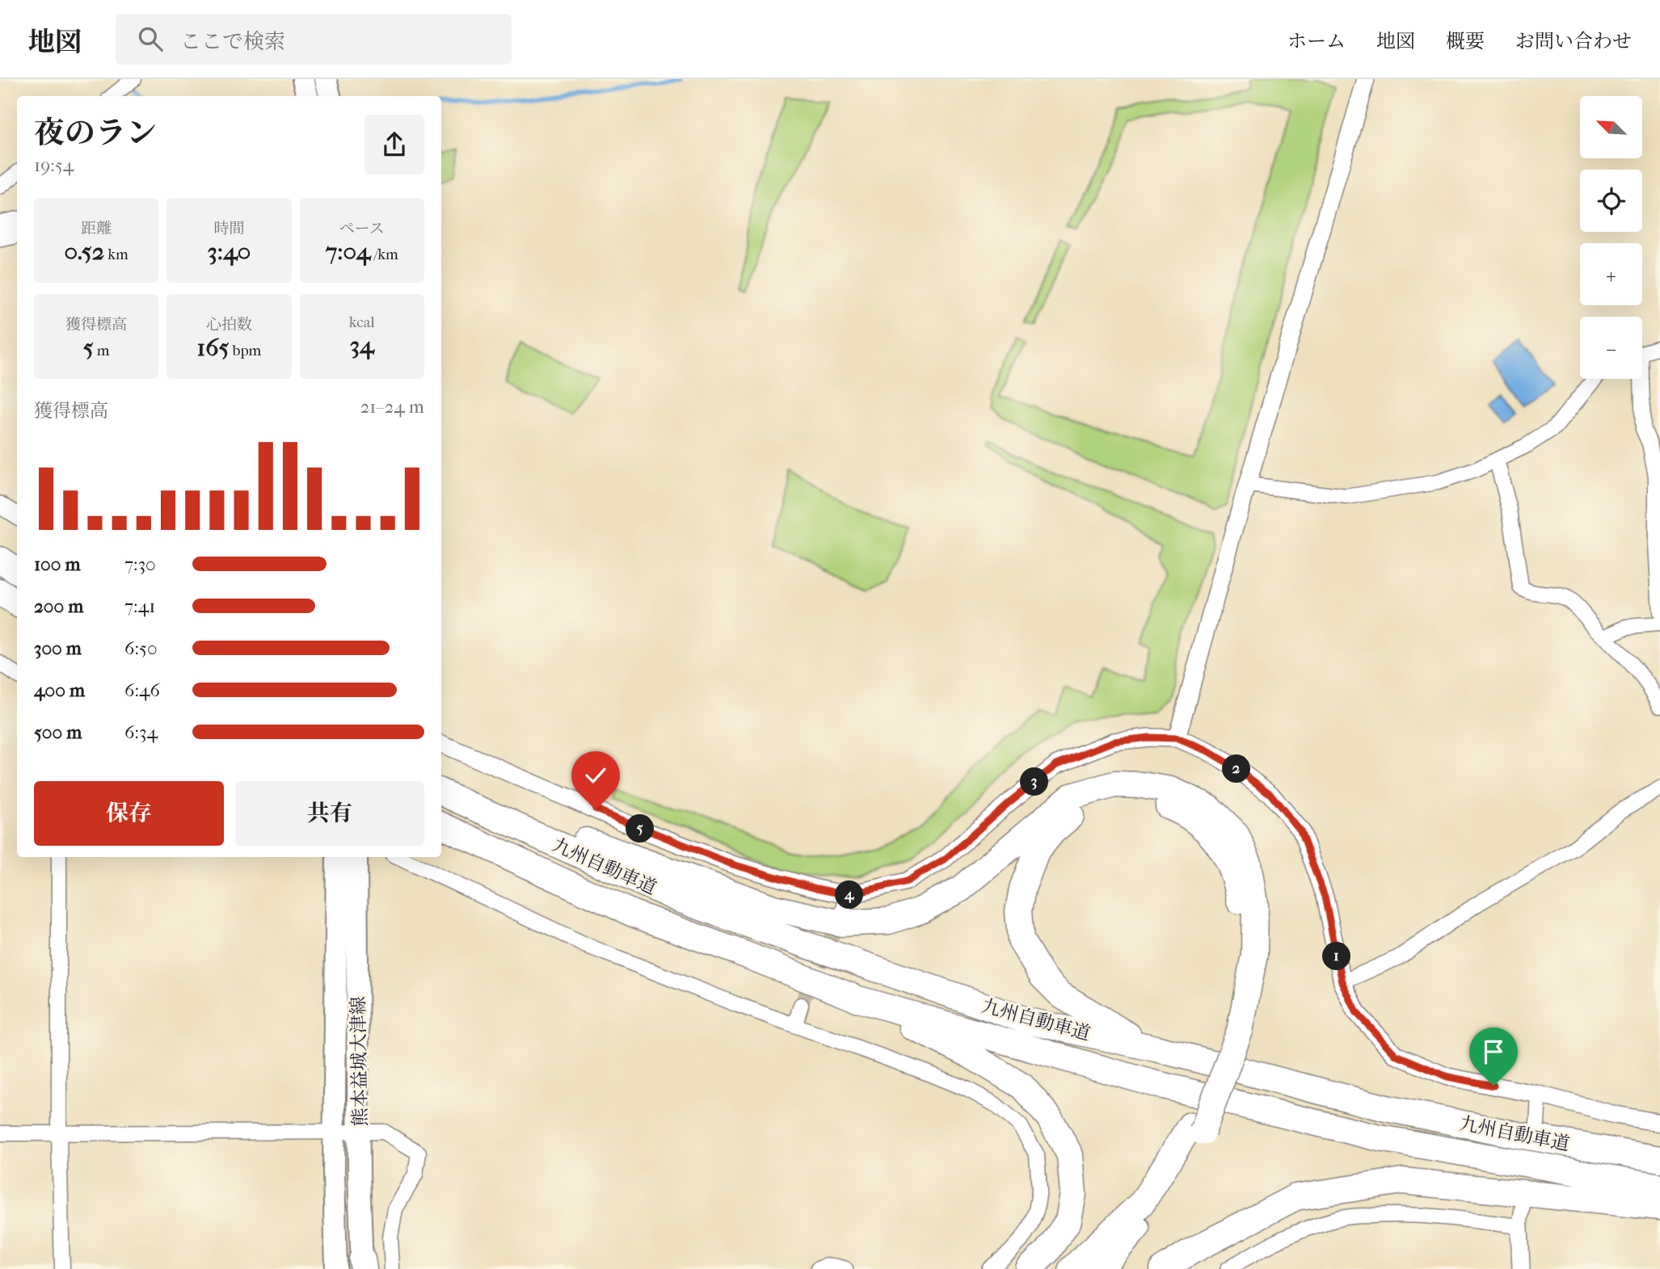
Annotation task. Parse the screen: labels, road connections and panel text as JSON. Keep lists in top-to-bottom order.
{
  "streets": {
    "highway": ["九州自動車道"],
    "main road": ["熊本益城大津線"]
  },
  "north": "top left",
  "page": {
    "header": "地図",
    "search": "ここで検索",
    "nav": [
      "ホーム",
      "地図",
      "概要",
      "お問い合わせ"
    ],
    "map_buttons": ["+", "−"],
    "heading": ["夜のラン", "19:54"],
    "stats": [
      ["距離", "0.52 km"],
      ["時間", "3:40"],
      ["ペース", "7:04 /km"],
      ["獲得標高", "5 m"],
      ["心拍数", "165 bpm"],
      ["kcal", "34"]
    ],
    "chart": ["獲得標高", "21–24 m"],
    "list": [
      {
        "name": "100 m",
        "note": "7:30"
      },
      {
        "name": "200 m",
        "note": "7:41"
      },
      {
        "name": "300 m",
        "note": "6:50"
      },
      {
        "name": "400 m",
        "note": "6:46"
      },
      {
        "name": "500 m",
        "note": "6:34"
      }
    ],
    "pins": [
      "2",
      "3",
      "5",
      "4",
      "1"
    ],
    "buttons": ["保存", "共有"]
  }
}
